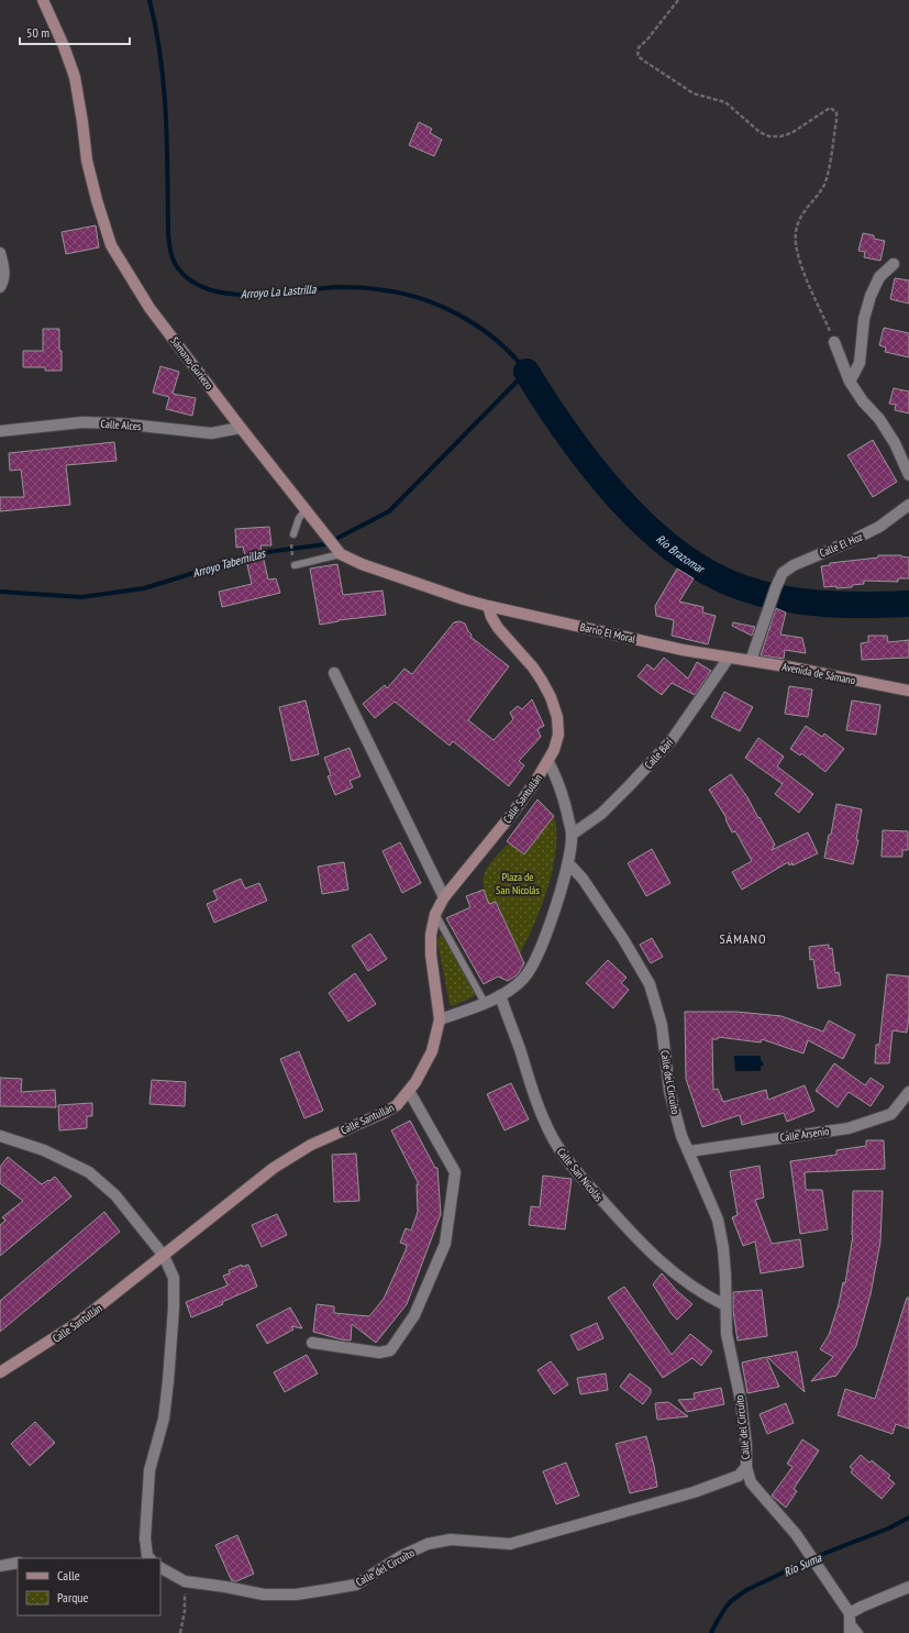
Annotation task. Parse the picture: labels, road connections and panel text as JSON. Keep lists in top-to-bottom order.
{
  "streets": {
    "street": [
      "Sámano-Guriezo",
      "Calle Alces",
      "Calle El Hoz",
      "Barrio El Moral",
      "Avenida de Sámano",
      "Calle Bari",
      "Calle Santullán",
      "Calle del Circuito",
      "Calle Arsenio",
      "Calle San Nicolás"
    ]
  },
  "crossings": [
    ["Sámano-Guriezo", "Calle Alces"],
    ["Sámano-Guriezo", "Barrio El Moral"],
    ["Sámano-Guriezo", "Calle Santullán"],
    ["Calle El Hoz", "Avenida de Sámano"],
    ["Barrio El Moral", "Avenida de Sámano"],
    ["Barrio El Moral", "Calle Bari"],
    ["Barrio El Moral", "Calle Santullán"],
    ["Avenida de Sámano", "Calle Bari"],
    ["Calle del Circuito", "Calle Arsenio"],
    ["Calle del Circuito", "Calle San Nicolás"]
  ],
  "districts": ["SÁMANO"],
  "water": [
    "Arroyo La Lastrilla",
    "Río Brazomar",
    "Arroyo Tabernillas",
    "Río Suma"
  ],
  "parks": ["Plaza de San Nicolás"],
  "legend": ["Calle", "Parque"],
  "scale_bar": "50 m"
}
